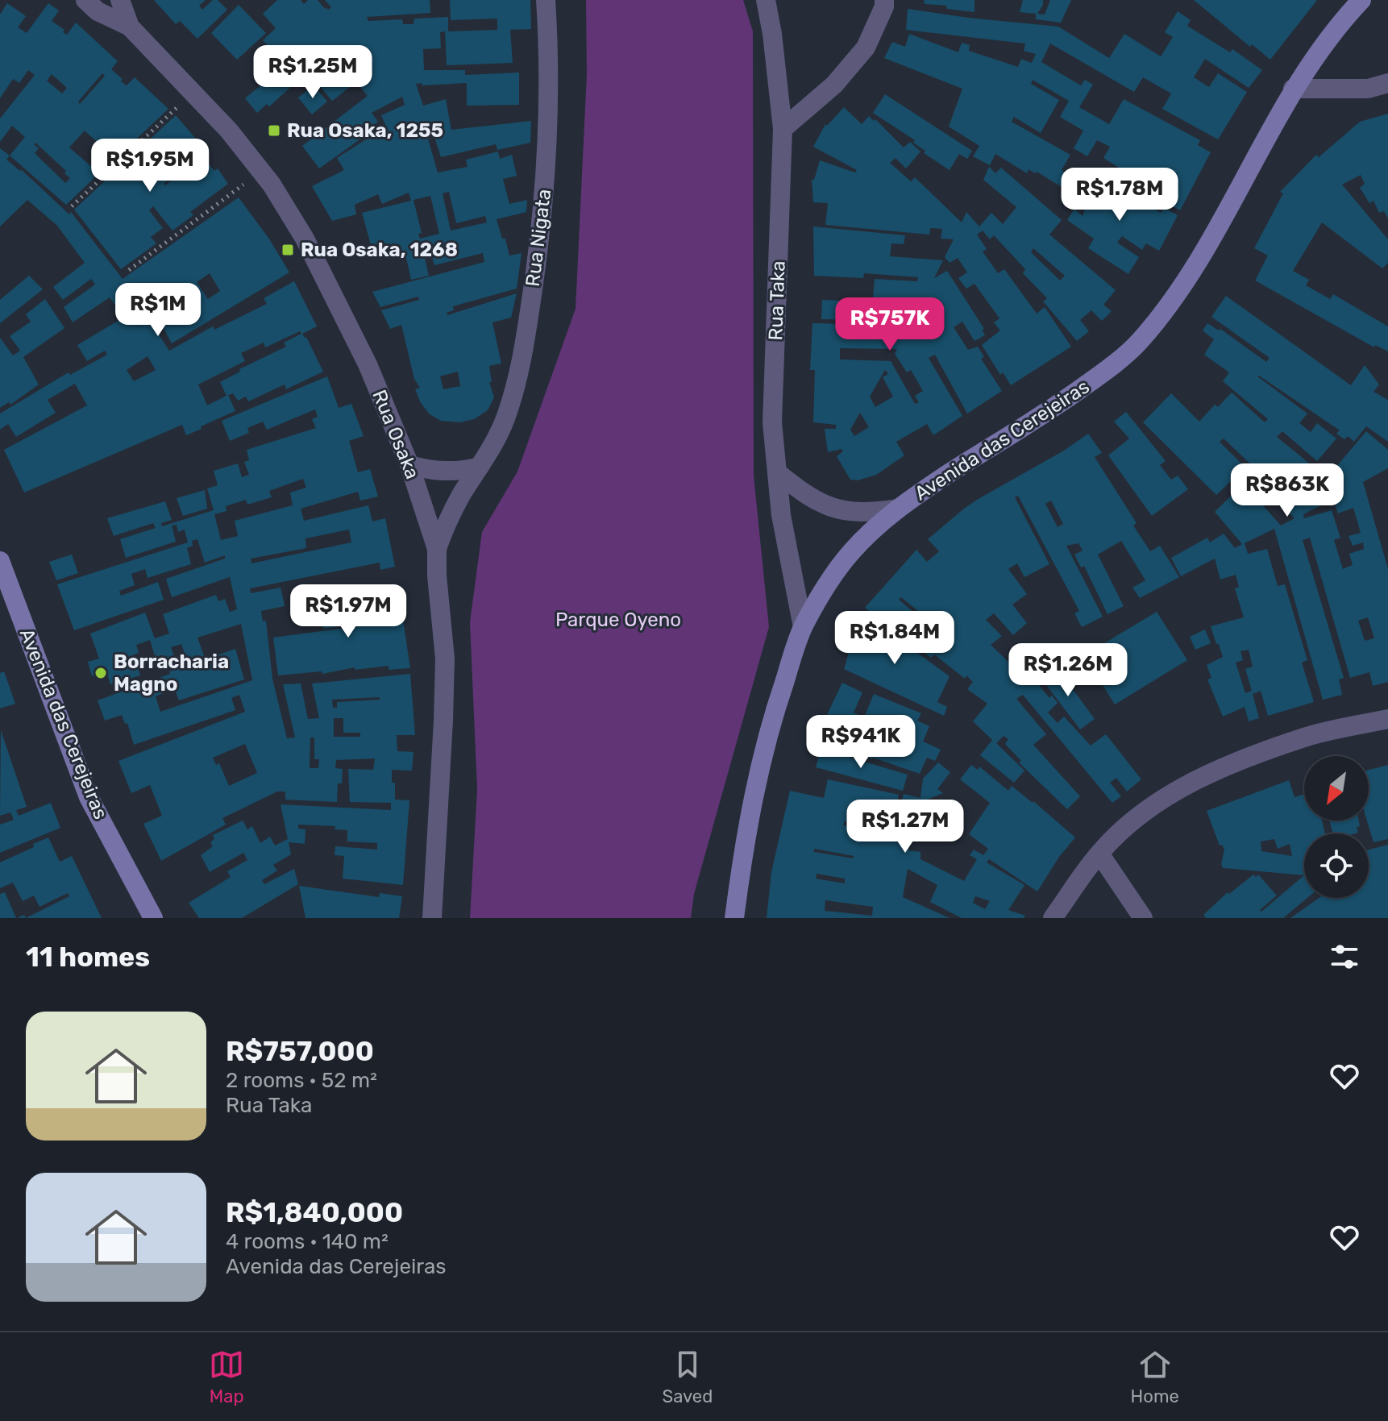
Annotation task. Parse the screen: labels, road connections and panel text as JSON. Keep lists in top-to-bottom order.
{
  "streets": {
    "main road": ["Avenida das Cerejeiras"],
    "street": ["Rua Nigata", "Rua Taka", "Rua Osaka"]
  },
  "crossings": [
    ["Rua Nigata", "Rua Osaka"],
    ["Rua Taka", "Avenida das Cerejeiras"]
  ],
  "parks": ["Parque Oyeno"],
  "places": {
    "transit": ["Rua Osaka, 1255", "Rua Osaka, 1268"],
    "other": ["Borracharia Magno"]
  },
  "north": "bottom left",
  "page": {
    "price": [
      "R$1.25M",
      "R$1.95M",
      "R$1.78M",
      "R$1M",
      "R$757K",
      "R$863K",
      "R$1.97M",
      "R$1.84M",
      "R$1.26M",
      "R$941K",
      "R$1.27M"
    ],
    "heading": "11 homes",
    "list": [
      {
        "name": "R$757,000",
        "note": "2 rooms · 52 m² · Rua Taka"
      },
      {
        "name": "R$1,840,000",
        "note": "4 rooms · 140 m² · Avenida das Cerejeiras"
      }
    ],
    "tabs": ["Map", "Saved", "Home"]
  }
}
